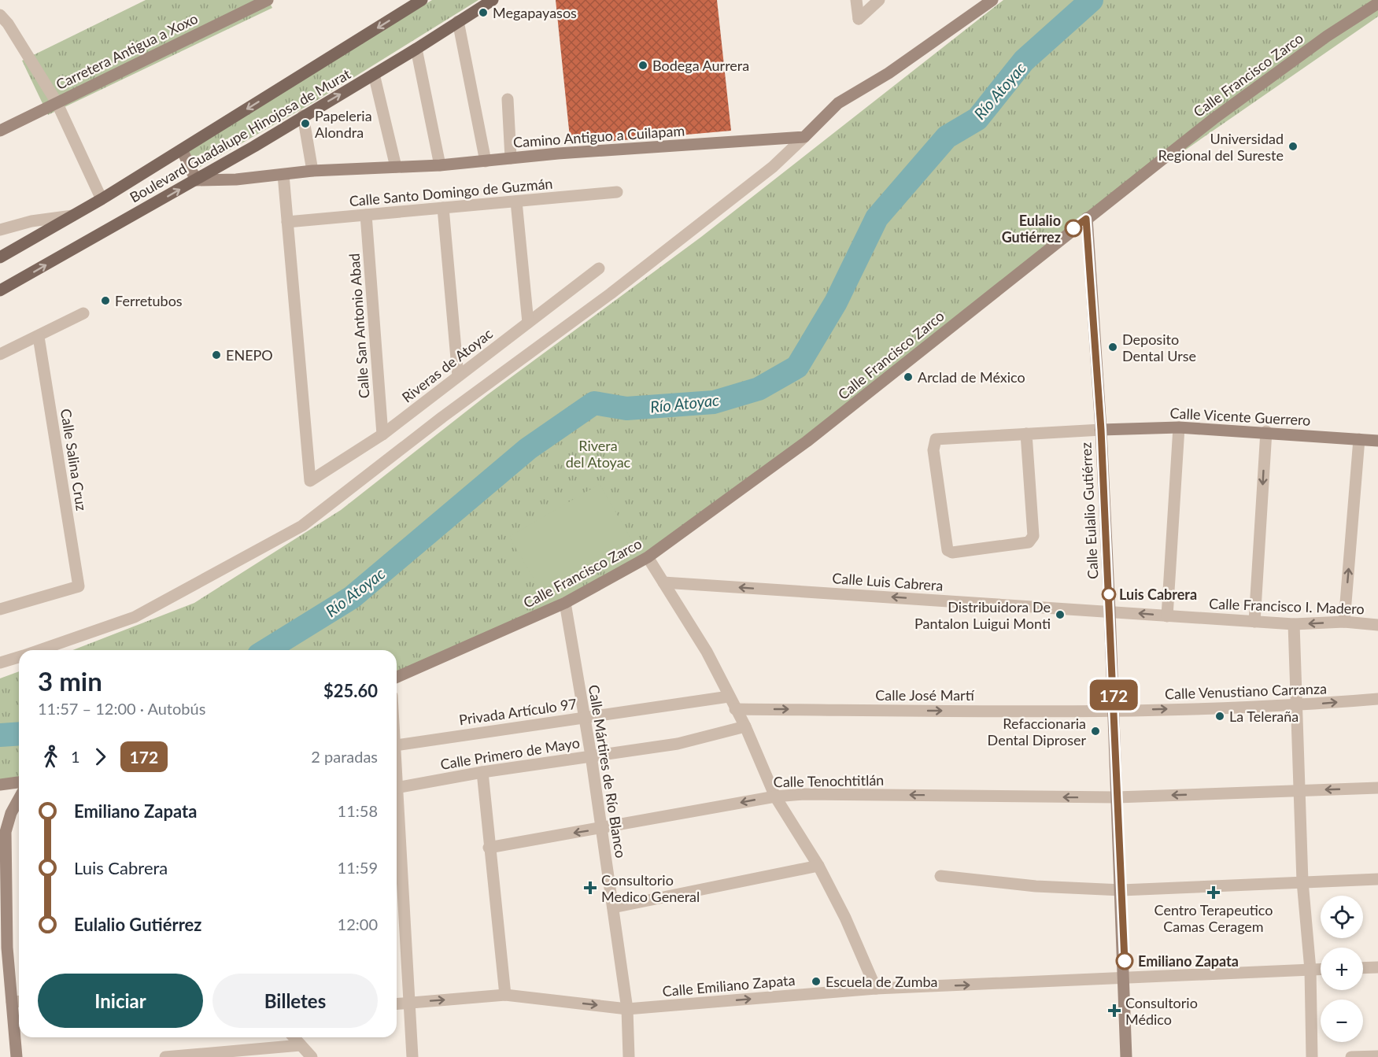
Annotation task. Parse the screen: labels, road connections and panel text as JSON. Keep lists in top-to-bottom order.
{
  "streets": {
    "main road": ["Boulevard Guadalupe Hinojosa de Murat"],
    "street": [
      "Carretera Antigua a Xoxo",
      "Calle Francisco Zarco",
      "Camino Antiguo a Cuilapam",
      "Calle Santo Domingo de Guzmán",
      "Calle San Antonio Abad",
      "Riveras de Atoyac",
      "Calle Vicente Guerrero",
      "Calle Salina Cruz",
      "Calle Eulalio Gutiérrez",
      "Calle Luis Cabrera",
      "Calle Francisco I. Madero",
      "Calle Venustiano Carranza",
      "Calle José Martí",
      "Privada Artículo 97",
      "Calle Primero de Mayo",
      "Calle Mártires de Río Blanco",
      "Calle Tenochtitlán",
      "Calle Emiliano Zapata"
    ]
  },
  "crossings": [
    ["Calle Francisco Zarco", "Calle Eulalio Gutiérrez"],
    ["Calle Francisco Zarco", "Calle Mártires de Río Blanco"],
    ["Boulevard Guadalupe Hinojosa de Murat", "Camino Antiguo a Cuilapam"],
    ["Calle Santo Domingo de Guzmán", "Calle San Antonio Abad"],
    ["Calle Santo Domingo de Guzmán", "Riveras de Atoyac"],
    ["Calle San Antonio Abad", "Riveras de Atoyac"],
    ["Calle Vicente Guerrero", "Calle Eulalio Gutiérrez"],
    ["Calle Eulalio Gutiérrez", "Calle Luis Cabrera"],
    ["Calle Eulalio Gutiérrez", "Calle Francisco I. Madero"],
    ["Calle Eulalio Gutiérrez", "Calle Venustiano Carranza"],
    ["Calle Eulalio Gutiérrez", "Calle José Martí"],
    ["Calle Eulalio Gutiérrez", "Calle Tenochtitlán"],
    ["Calle Eulalio Gutiérrez", "Calle Emiliano Zapata"],
    ["Calle Luis Cabrera", "Calle Francisco I. Madero"],
    ["Calle Venustiano Carranza", "Calle José Martí"],
    ["Privada Artículo 97", "Calle Mártires de Río Blanco"],
    ["Calle Primero de Mayo", "Calle Mártires de Río Blanco"],
    ["Calle Mártires de Río Blanco", "Calle Tenochtitlán"],
    ["Calle Mártires de Río Blanco", "Calle Emiliano Zapata"]
  ],
  "one_way": [
    "Calle Luis Cabrera",
    "Calle Francisco I. Madero",
    "Calle Venustiano Carranza",
    "Calle José Martí",
    "Calle Emiliano Zapata"
  ],
  "water": ["Río Atoyac"],
  "parks": ["Rivera del Atoyac"],
  "places": {
    "other": [
      "Megapayasos",
      "Bodega Aurrera",
      "Papeleria Alondra",
      "Universidad Regional del Sureste",
      "Eulalio Gutiérrez",
      "Ferretubos",
      "Deposito Dental Urse",
      "ENEPO",
      "Arclad de México",
      "Luis Cabrera",
      "Distribuidora De Pantalon Luigui Monti",
      "La Teleraña",
      "Refaccionaria Dental Diproser",
      "Emiliano Zapata",
      "Escuela de Zumba"
    ],
    "health": ["Consultorio Medico General", "Centro Terapeutico Camas Ceragem", "Consultorio Médico"]
  },
  "lines": ["bus line 172"],
  "page": {
    "on_map": "172",
    "heading": ["3 min", "11:57 – 12:00 · Autobús", "$25.60"],
    "legs": ["1", "172", "2 paradas"],
    "list": [
      {
        "name": "Emiliano Zapata",
        "value": "11:58"
      },
      {
        "name": "Luis Cabrera",
        "value": "11:59"
      },
      {
        "name": "Eulalio Gutiérrez",
        "value": "12:00"
      }
    ],
    "map_buttons": ["+", "−"],
    "buttons": ["Iniciar", "Billetes"]
  }
}
